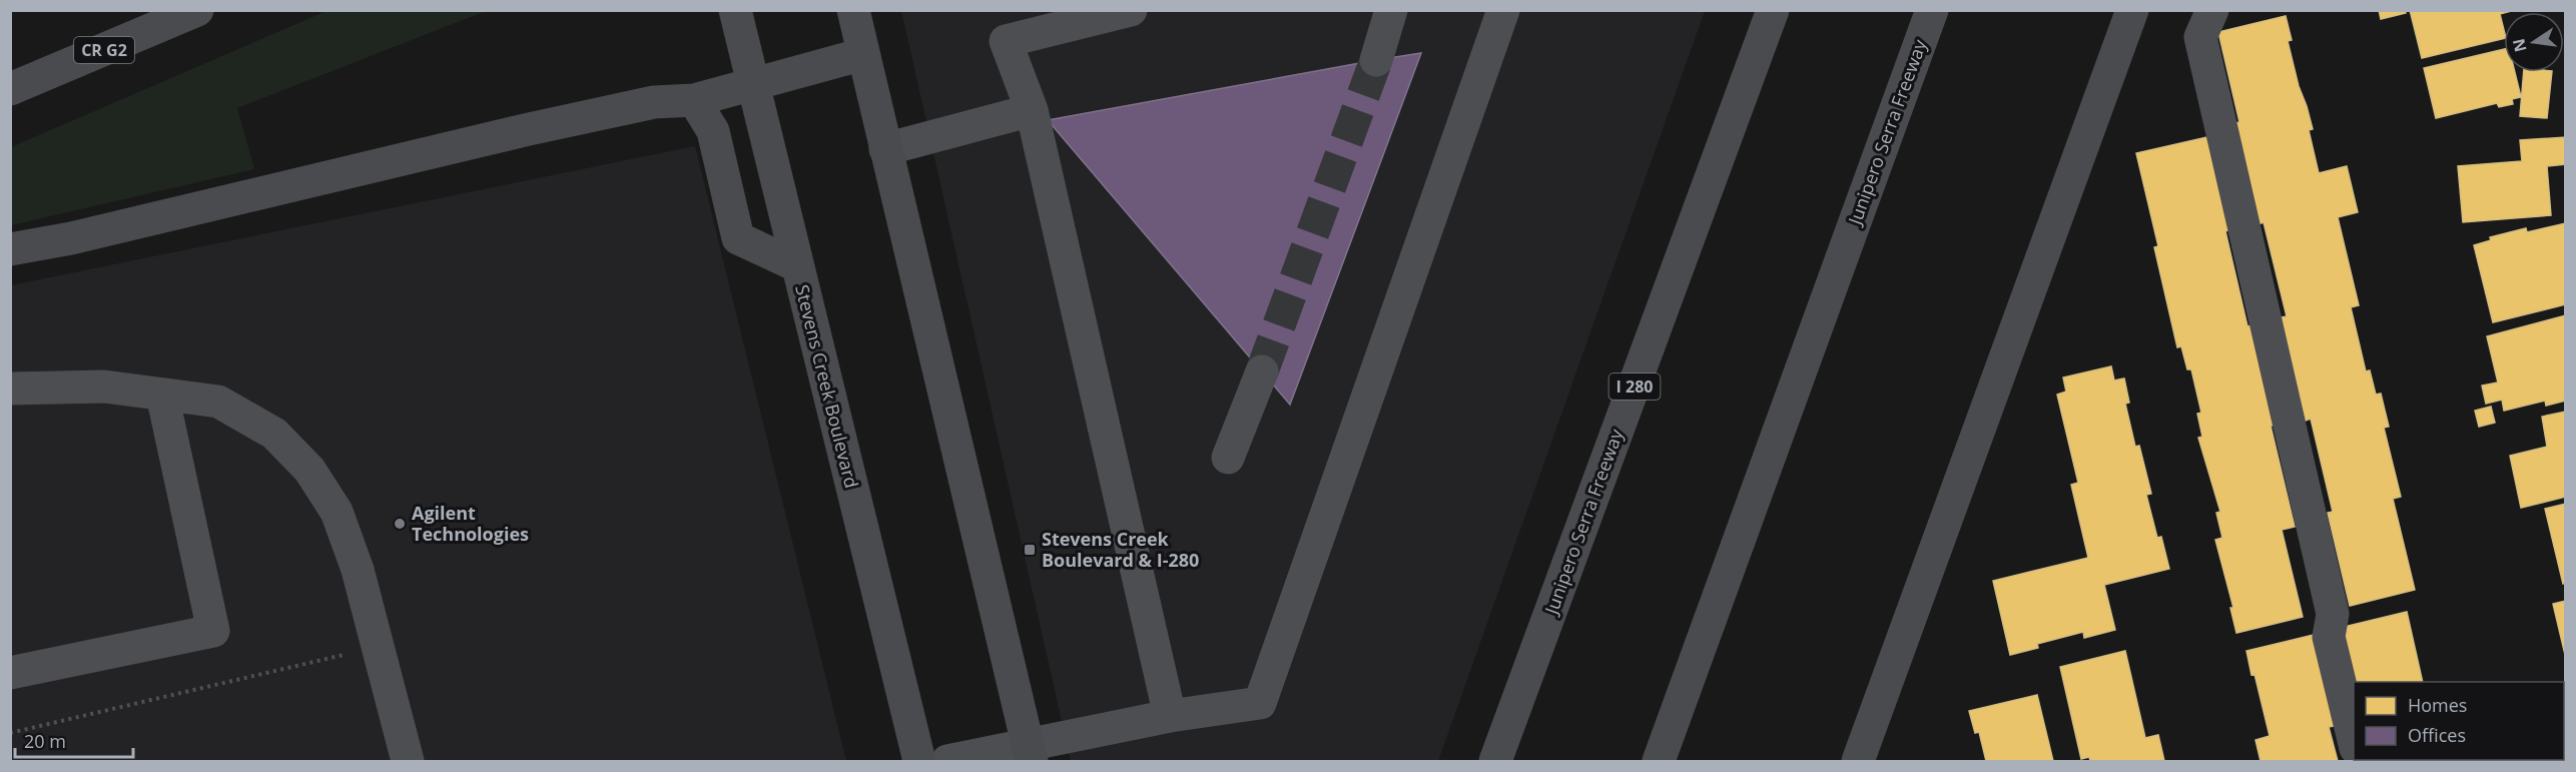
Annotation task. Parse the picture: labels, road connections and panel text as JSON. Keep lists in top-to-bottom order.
{
  "streets": {
    "main road": [
      "CR G2",
      "Junipero Serra Freeway",
      "Stevens Creek Boulevard",
      "I 280"
    ]
  },
  "places": {
    "other": ["Agilent Technologies"],
    "transit": ["Stevens Creek Boulevard & I-280"]
  },
  "legend": ["Homes", "Offices"],
  "scale_bar": "20 m",
  "north": "left"
}
